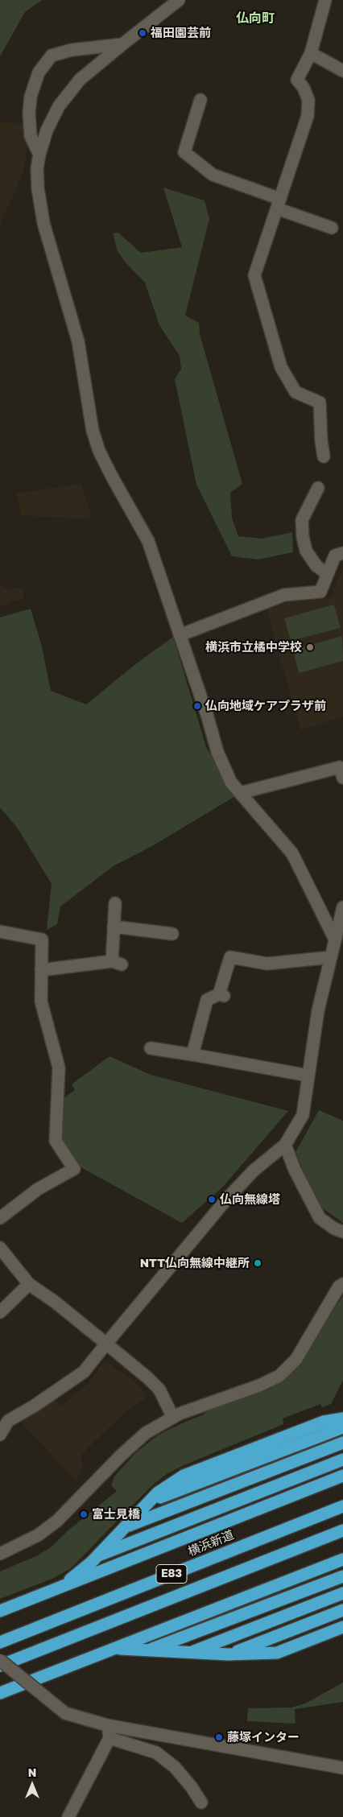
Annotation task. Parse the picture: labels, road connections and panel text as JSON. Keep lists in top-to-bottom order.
{
  "streets": {
    "highway": ["横浜新道", "E83"]
  },
  "districts": ["仏向町"],
  "places": [
    "福田園芸前",
    "横浜市立橘中学校",
    "仏向地域ケアプラザ前",
    "仏向無線塔",
    "NTT仏向無線中継所",
    "富士見橋",
    "藤塚インター"
  ],
  "north": "top"
}
